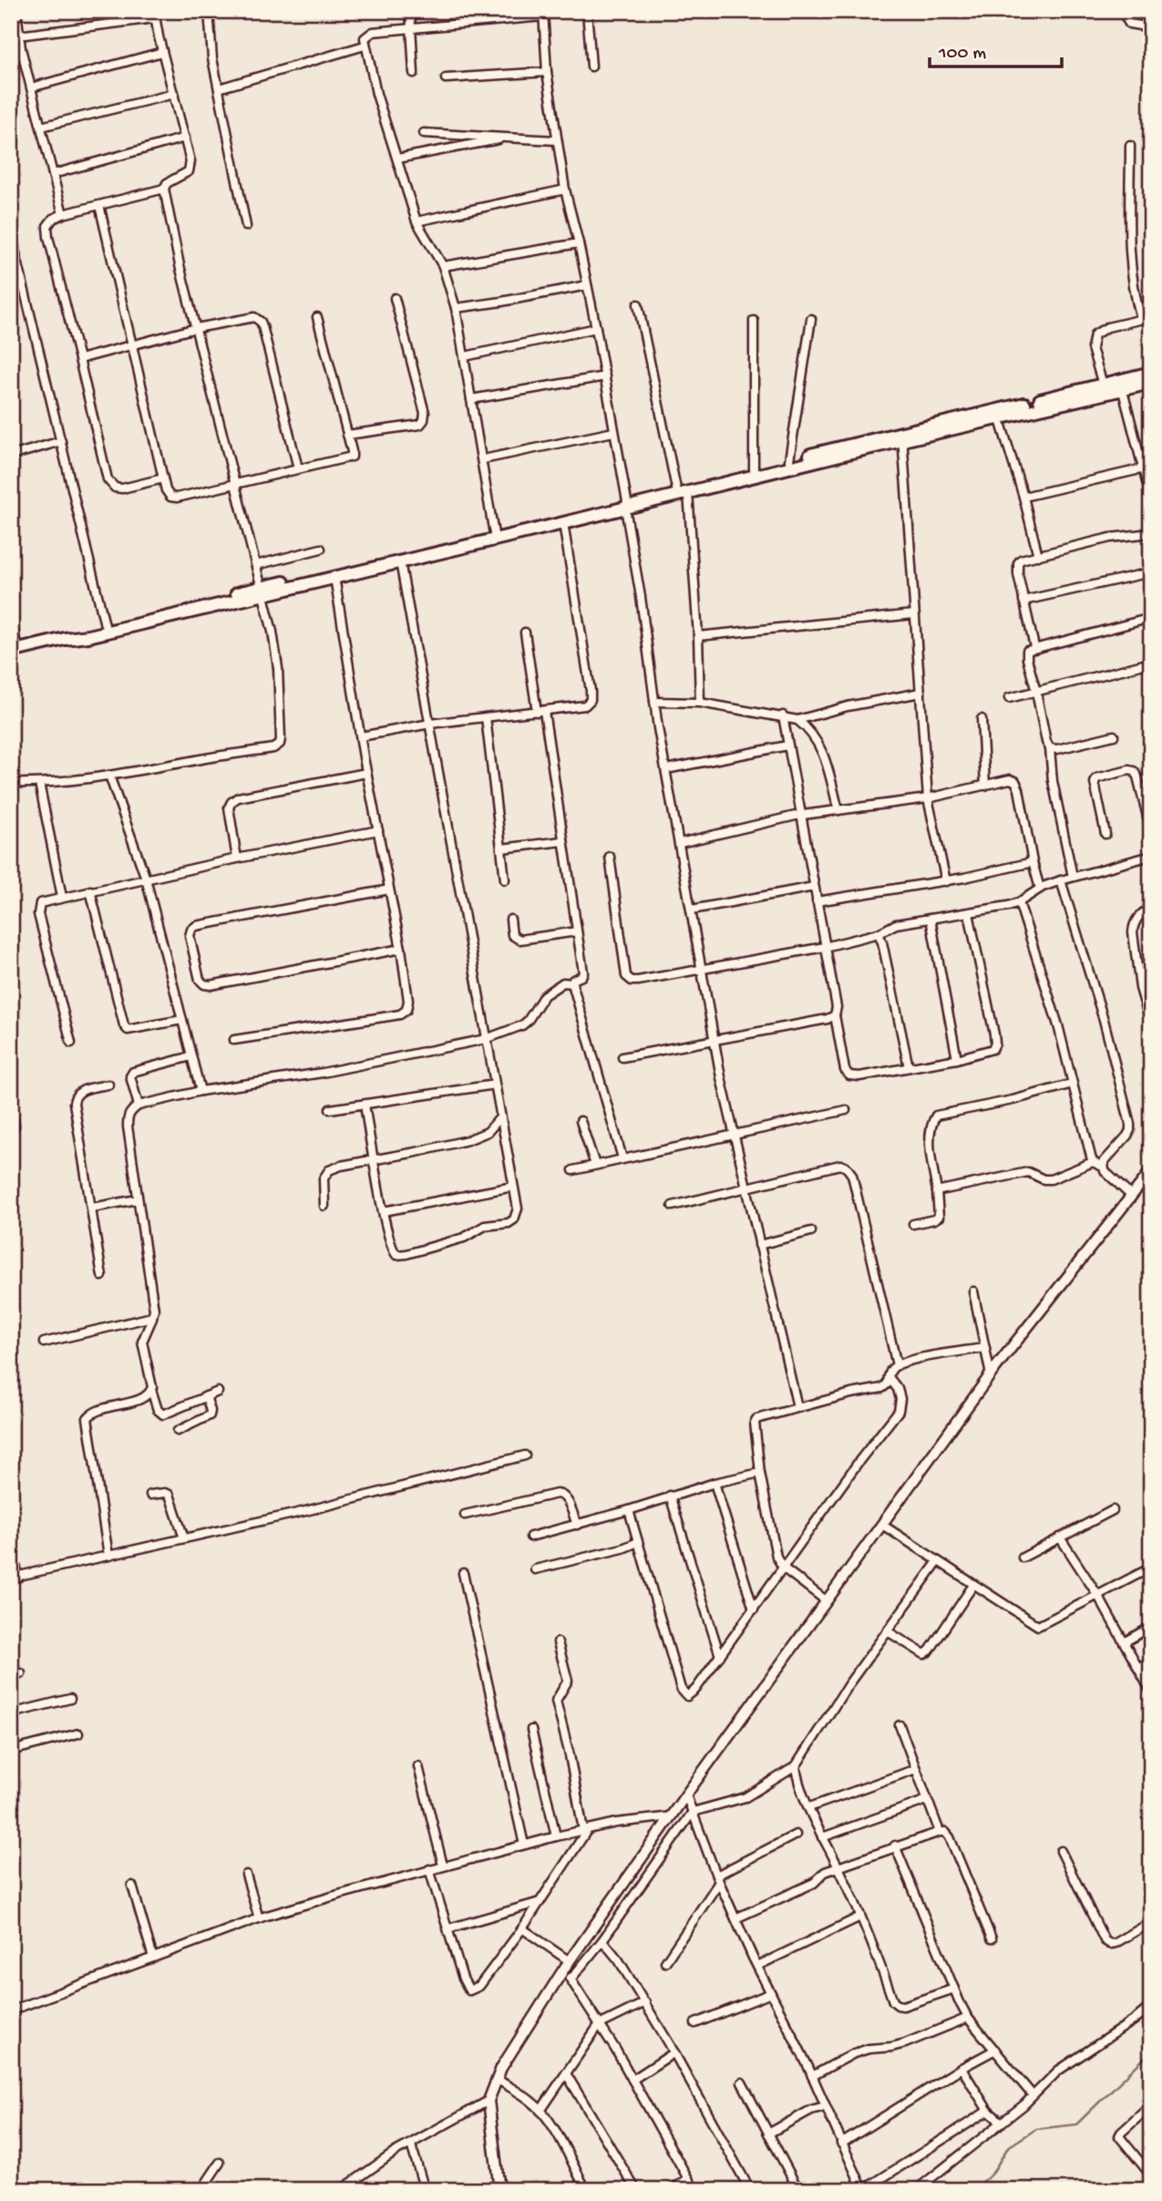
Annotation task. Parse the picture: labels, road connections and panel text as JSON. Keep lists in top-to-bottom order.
{
  "scale_bar": "100 m"
}
